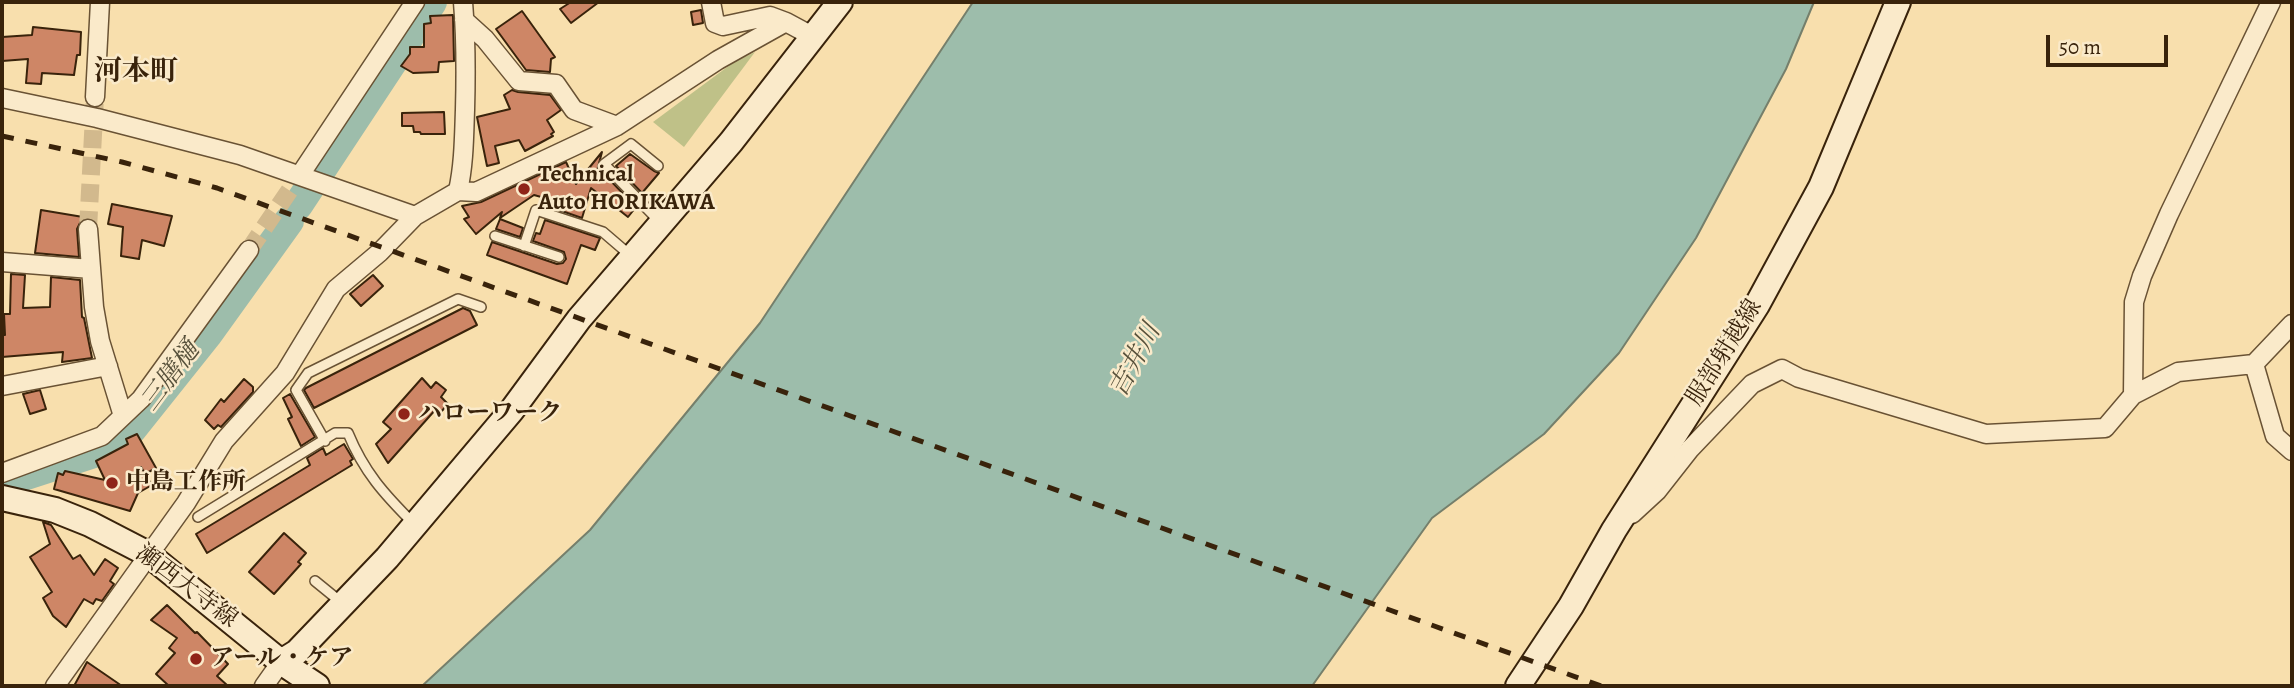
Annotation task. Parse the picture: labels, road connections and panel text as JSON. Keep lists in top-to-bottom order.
{
  "streets": {
    "main road": ["服部射越線", "瀬西大寺線"]
  },
  "districts": ["河本町"],
  "water": ["吉井川", "三膳樋"],
  "places": [
    "Technical Auto HORIKAWA",
    "ハローワーク",
    "中島工作所",
    "アール・ケア"
  ],
  "scale_bar": "50 m"
}
